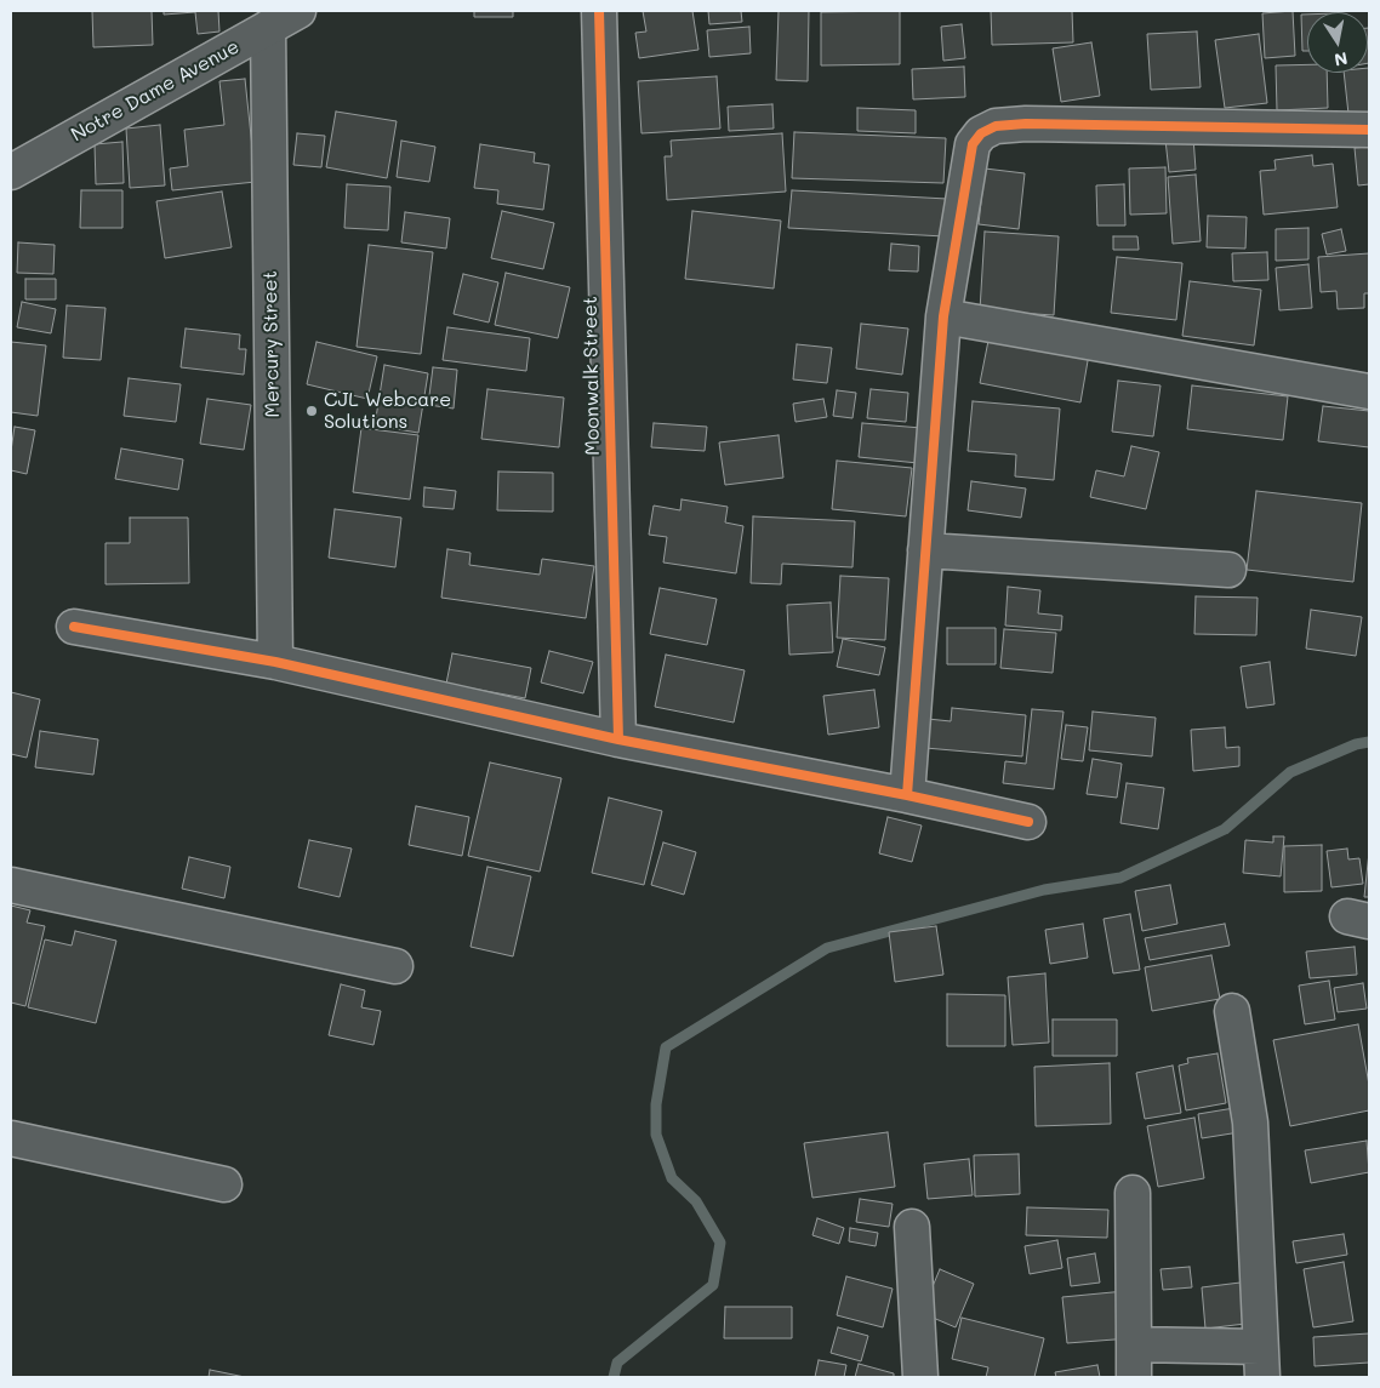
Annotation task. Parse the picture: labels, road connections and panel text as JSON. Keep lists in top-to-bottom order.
{
  "streets": {
    "street": ["Notre Dame Avenue", "Mercury Street", "Moonwalk Street"]
  },
  "crossings": [
    ["Notre Dame Avenue", "Mercury Street"]
  ],
  "places": ["CJL Webcare Solutions"],
  "north": "bottom"
}
